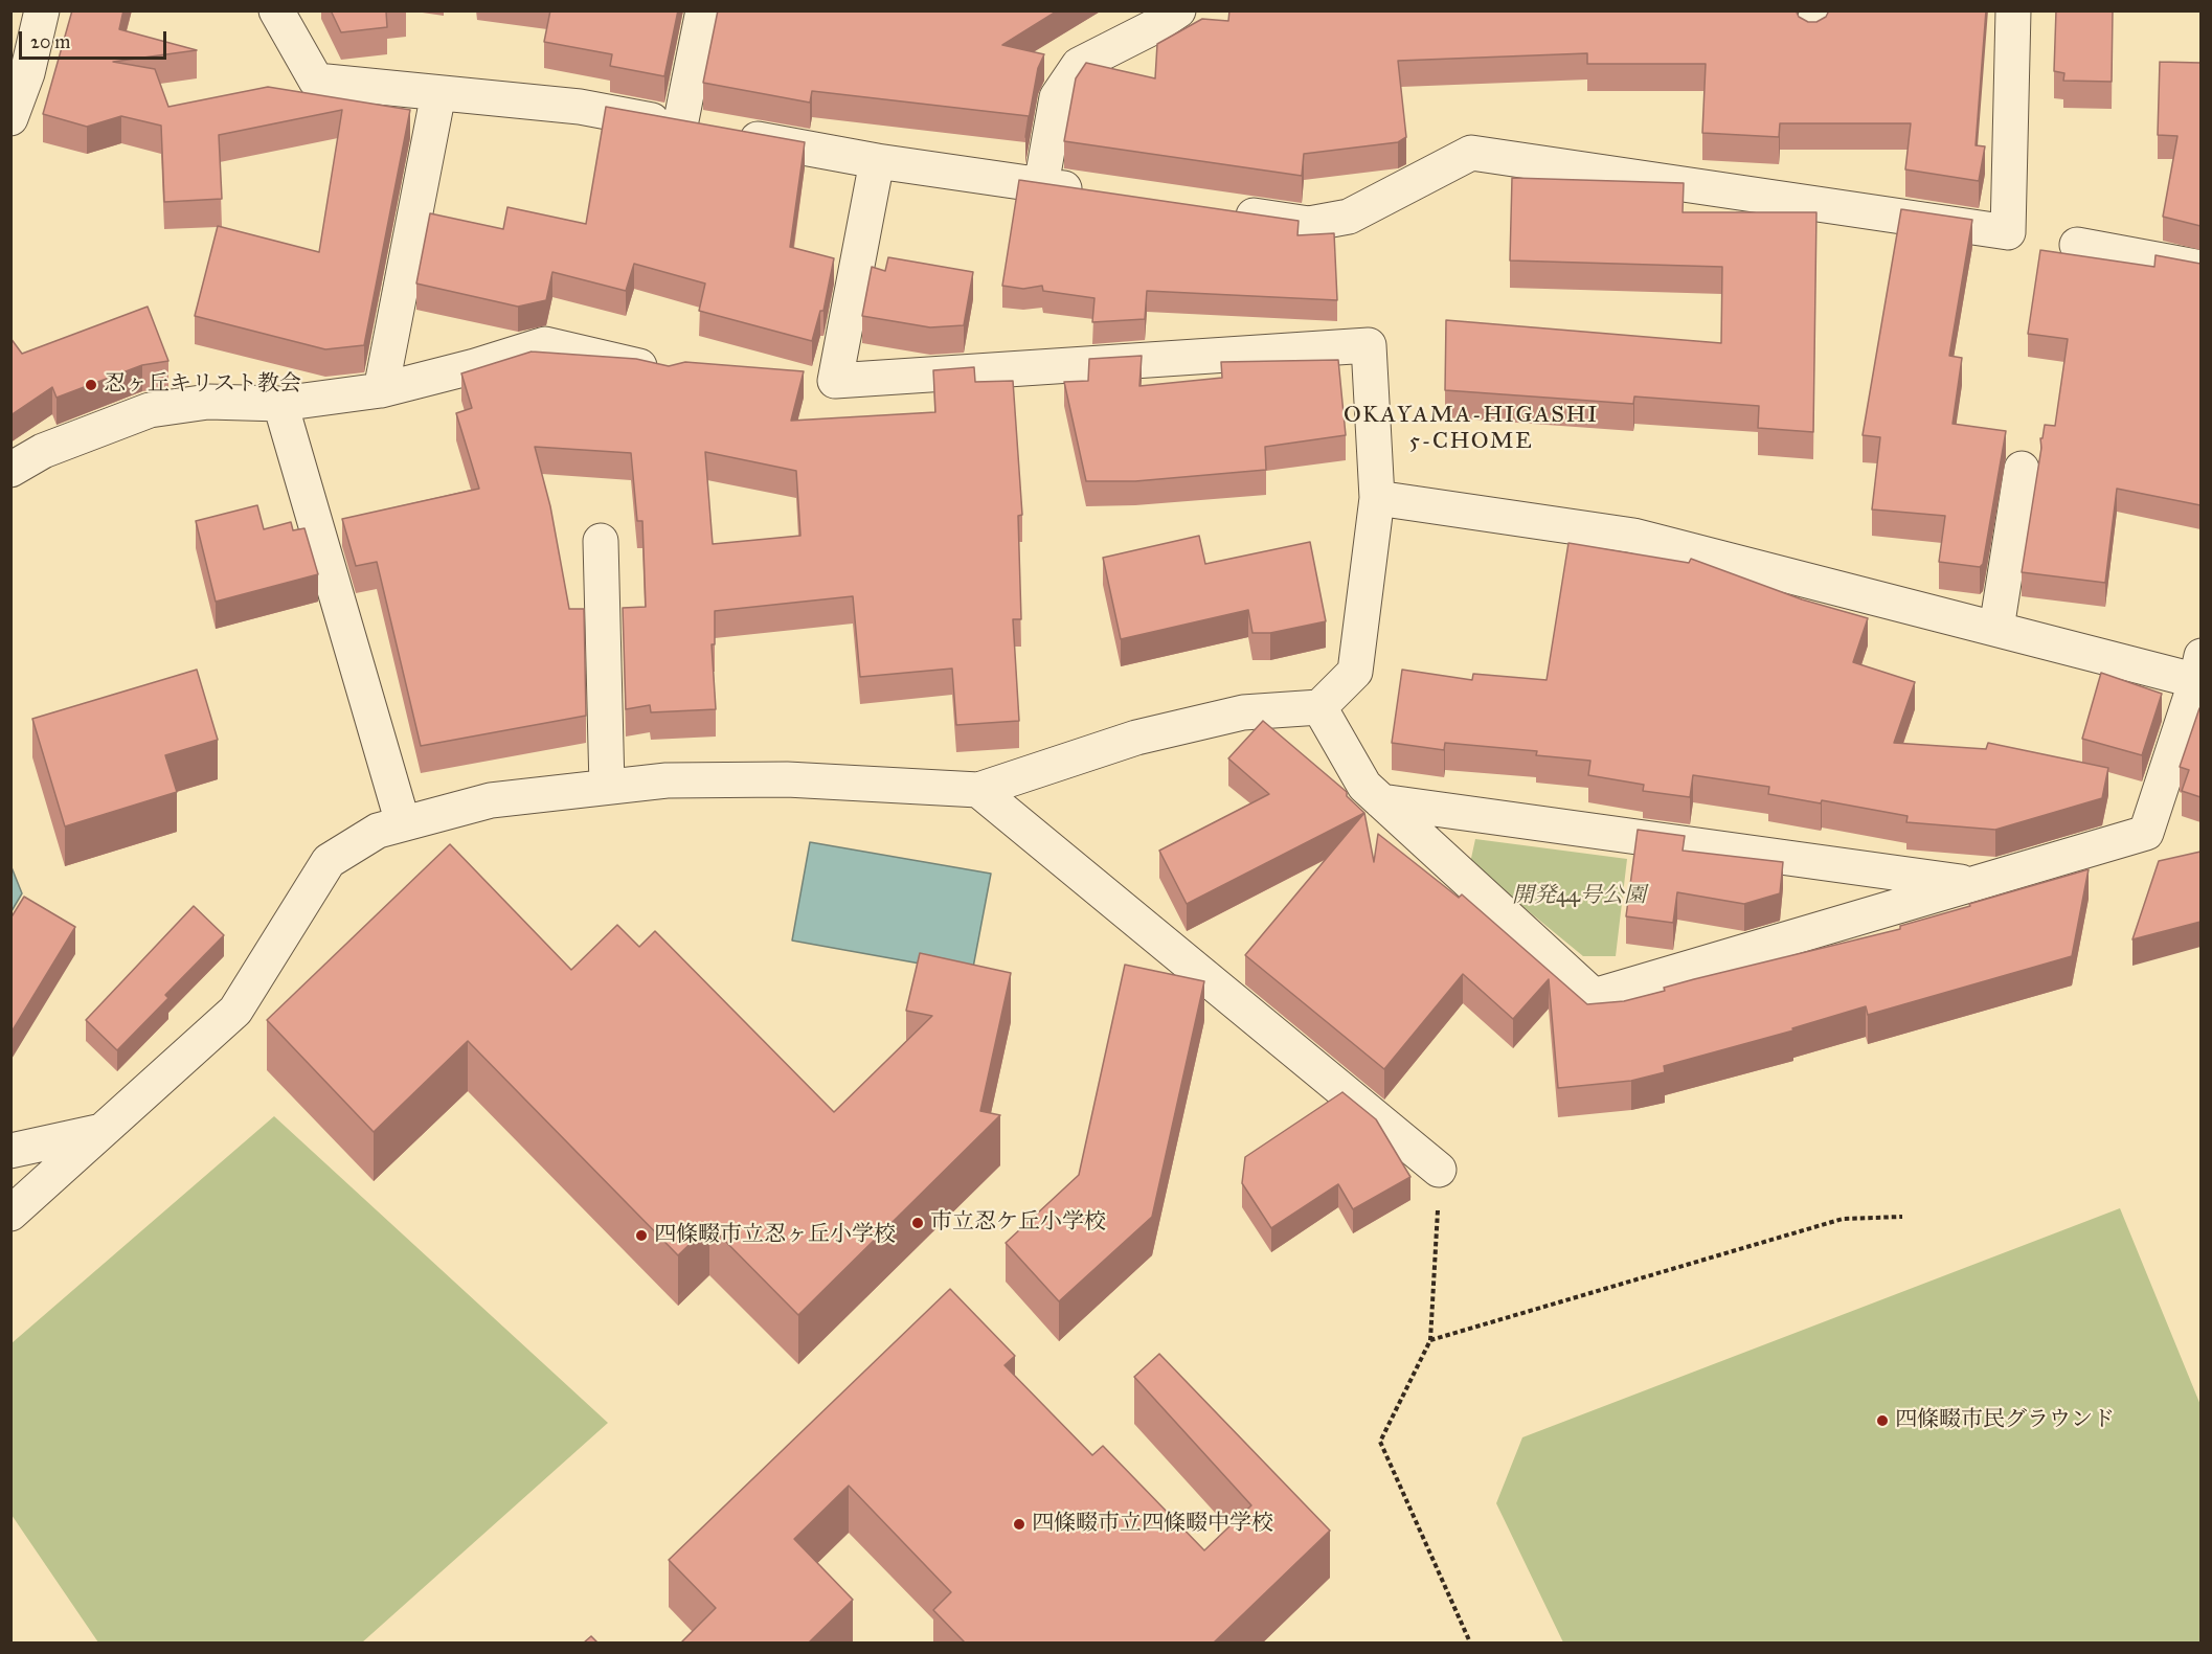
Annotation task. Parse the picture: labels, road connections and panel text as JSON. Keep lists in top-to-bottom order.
{
  "districts": ["OKAYAMA-HIGASHI 5-CHOME"],
  "parks": ["開発44号公園"],
  "places": [
    "忍ヶ丘キリスト教会",
    "市立忍ケ丘小学校",
    "四條畷市立忍ヶ丘小学校",
    "四條畷市民グラウンド",
    "四條畷市立四條畷中学校"
  ],
  "scale_bar": "20 m"
}
